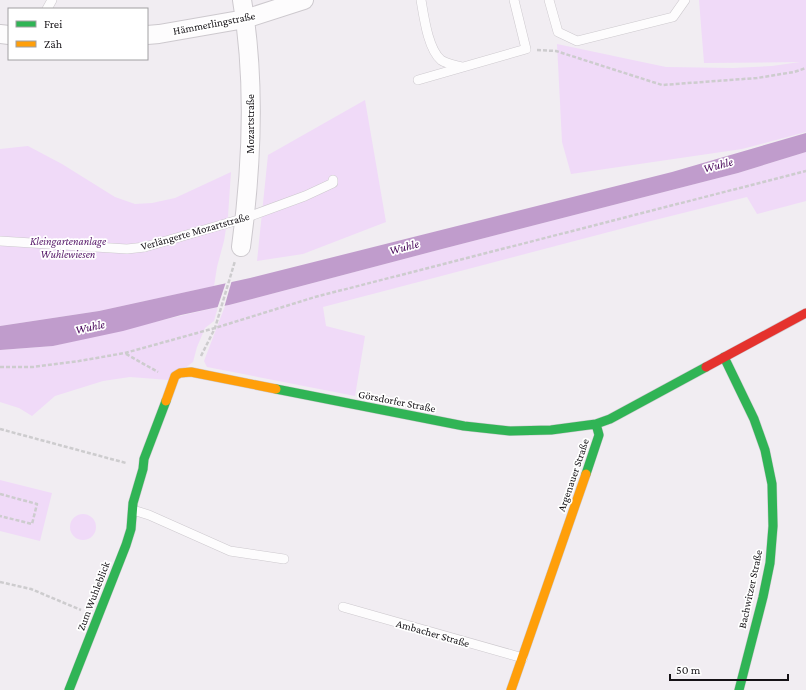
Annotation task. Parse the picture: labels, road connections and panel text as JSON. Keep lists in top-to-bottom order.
{
  "streets": {
    "street": [
      "Hämmerlingstraße",
      "Mozartstraße",
      "Görsdorfer Straße",
      "Argenauer Straße",
      "Bachwitzer Straße",
      "Zum Wuhleblick"
    ],
    "lane": ["Verlängerte Mozartstraße", "Ambacher Straße"]
  },
  "crossings": [
    ["Hämmerlingstraße", "Mozartstraße"],
    ["Mozartstraße", "Verlängerte Mozartstraße"],
    ["Görsdorfer Straße", "Argenauer Straße"],
    ["Argenauer Straße", "Ambacher Straße"]
  ],
  "water": ["Wuhle"],
  "parks": ["Kleingartenanlage Wuhlewiesen"],
  "legend": ["Frei", "Zäh"],
  "scale_bar": "50 m"
}
